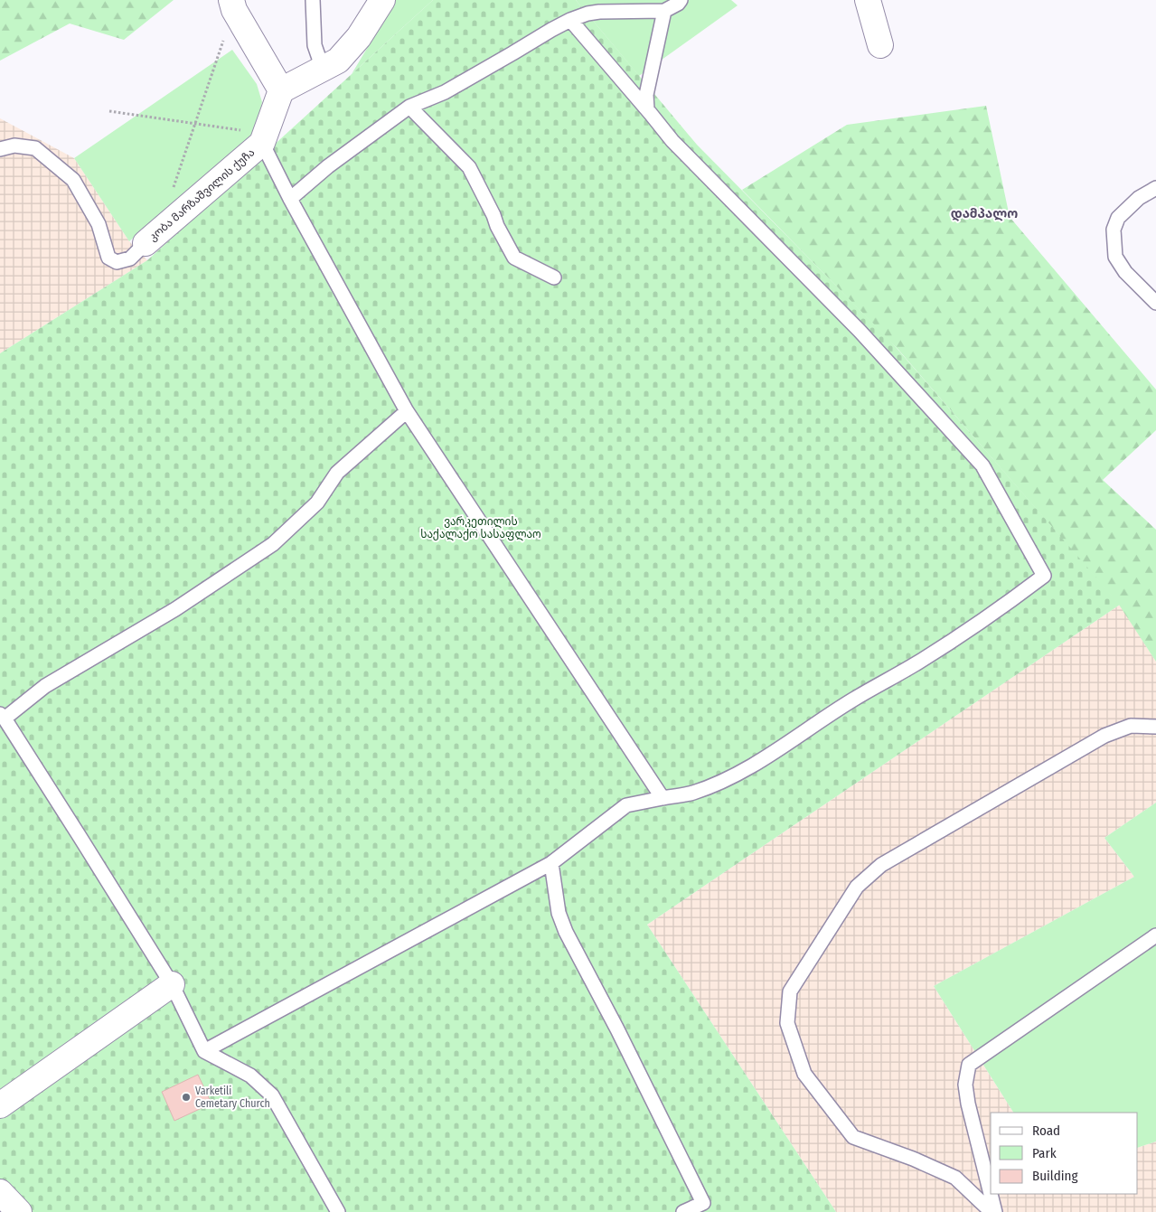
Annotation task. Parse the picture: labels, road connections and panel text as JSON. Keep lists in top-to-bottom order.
{
  "streets": {
    "street": ["კობა მარზაშვილის ქუჩა"]
  },
  "districts": ["დამპალო"],
  "parks": ["ვარკეთილის საქალაქო სასაფლაო"],
  "places": ["Varketili Cemetary Church"],
  "legend": ["Road", "Park", "Building"]
}
